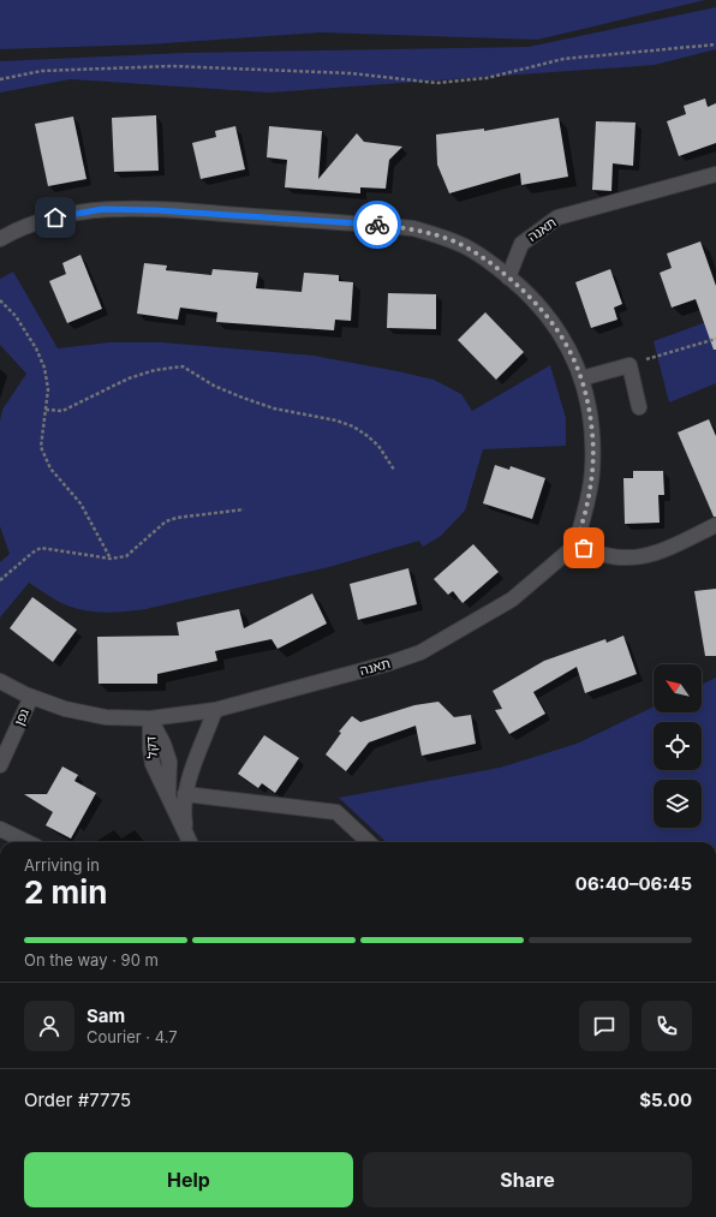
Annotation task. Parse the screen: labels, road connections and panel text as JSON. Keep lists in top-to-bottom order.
{
  "streets": {
    "street": ["תאנה", "גפן", "דקל"]
  },
  "crossings": [
    ["תאנה", "גפן"],
    ["תאנה", "דקל"]
  ],
  "north": "top left",
  "page": {
    "heading": ["2 min", "Arriving in", "06:40–06:45"],
    "panel": [
      "Sam",
      "Courier · 4.7",
      "Order #7775",
      "$5.00"
    ],
    "bar": "On the way · 90 m",
    "buttons": ["Help", "Share"]
  }
}
